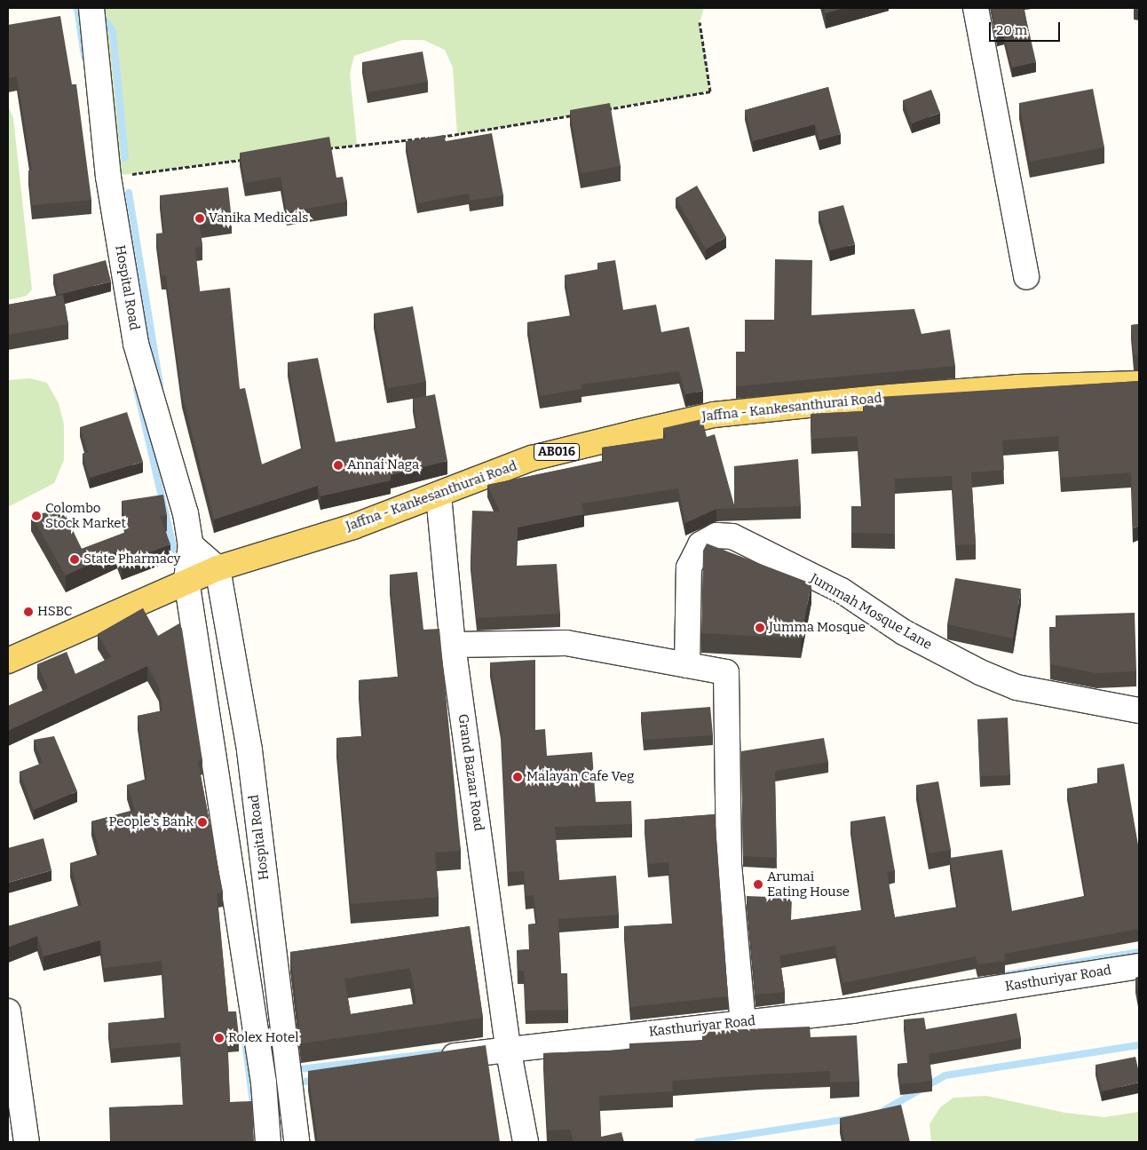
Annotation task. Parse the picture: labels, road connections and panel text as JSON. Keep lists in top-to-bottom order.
{
  "streets": {
    "main road": ["Jaffna - Kankesanthurai Road", "AB016"],
    "street": [
      "Hospital Road",
      "Jummah Mosque Lane",
      "Grand Bazaar Road",
      "Kasthuriyar Road"
    ]
  },
  "crossings": [
    ["Hospital Road", "Jaffna - Kankesanthurai Road"],
    ["Jaffna - Kankesanthurai Road", "Grand Bazaar Road"],
    ["Grand Bazaar Road", "Kasthuriyar Road"]
  ],
  "places": [
    "Vanika Medicals",
    "Annai Naga",
    "Colombo Stock Market",
    "State Pharmacy",
    "HSBC",
    "Jumma Mosque",
    "Malayan Cafe Veg",
    "People's Bank",
    "Arumai Eating House",
    "Rolex Hotel"
  ],
  "scale_bar": "20 m"
}
